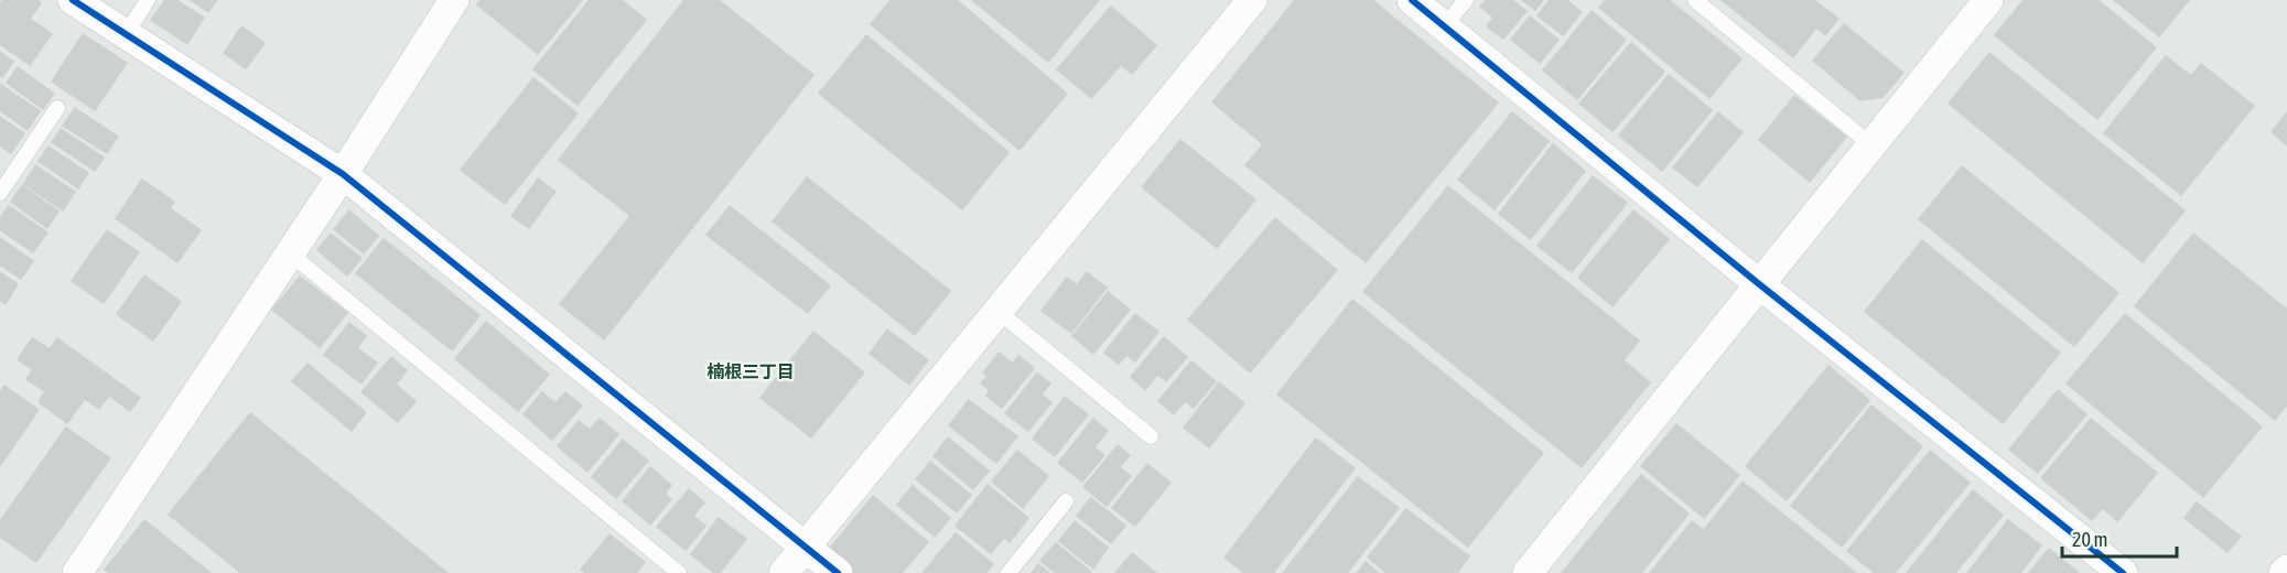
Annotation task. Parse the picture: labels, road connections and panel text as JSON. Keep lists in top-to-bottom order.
{
  "districts": ["楠根三丁目"],
  "scale_bar": "20 m"
}
